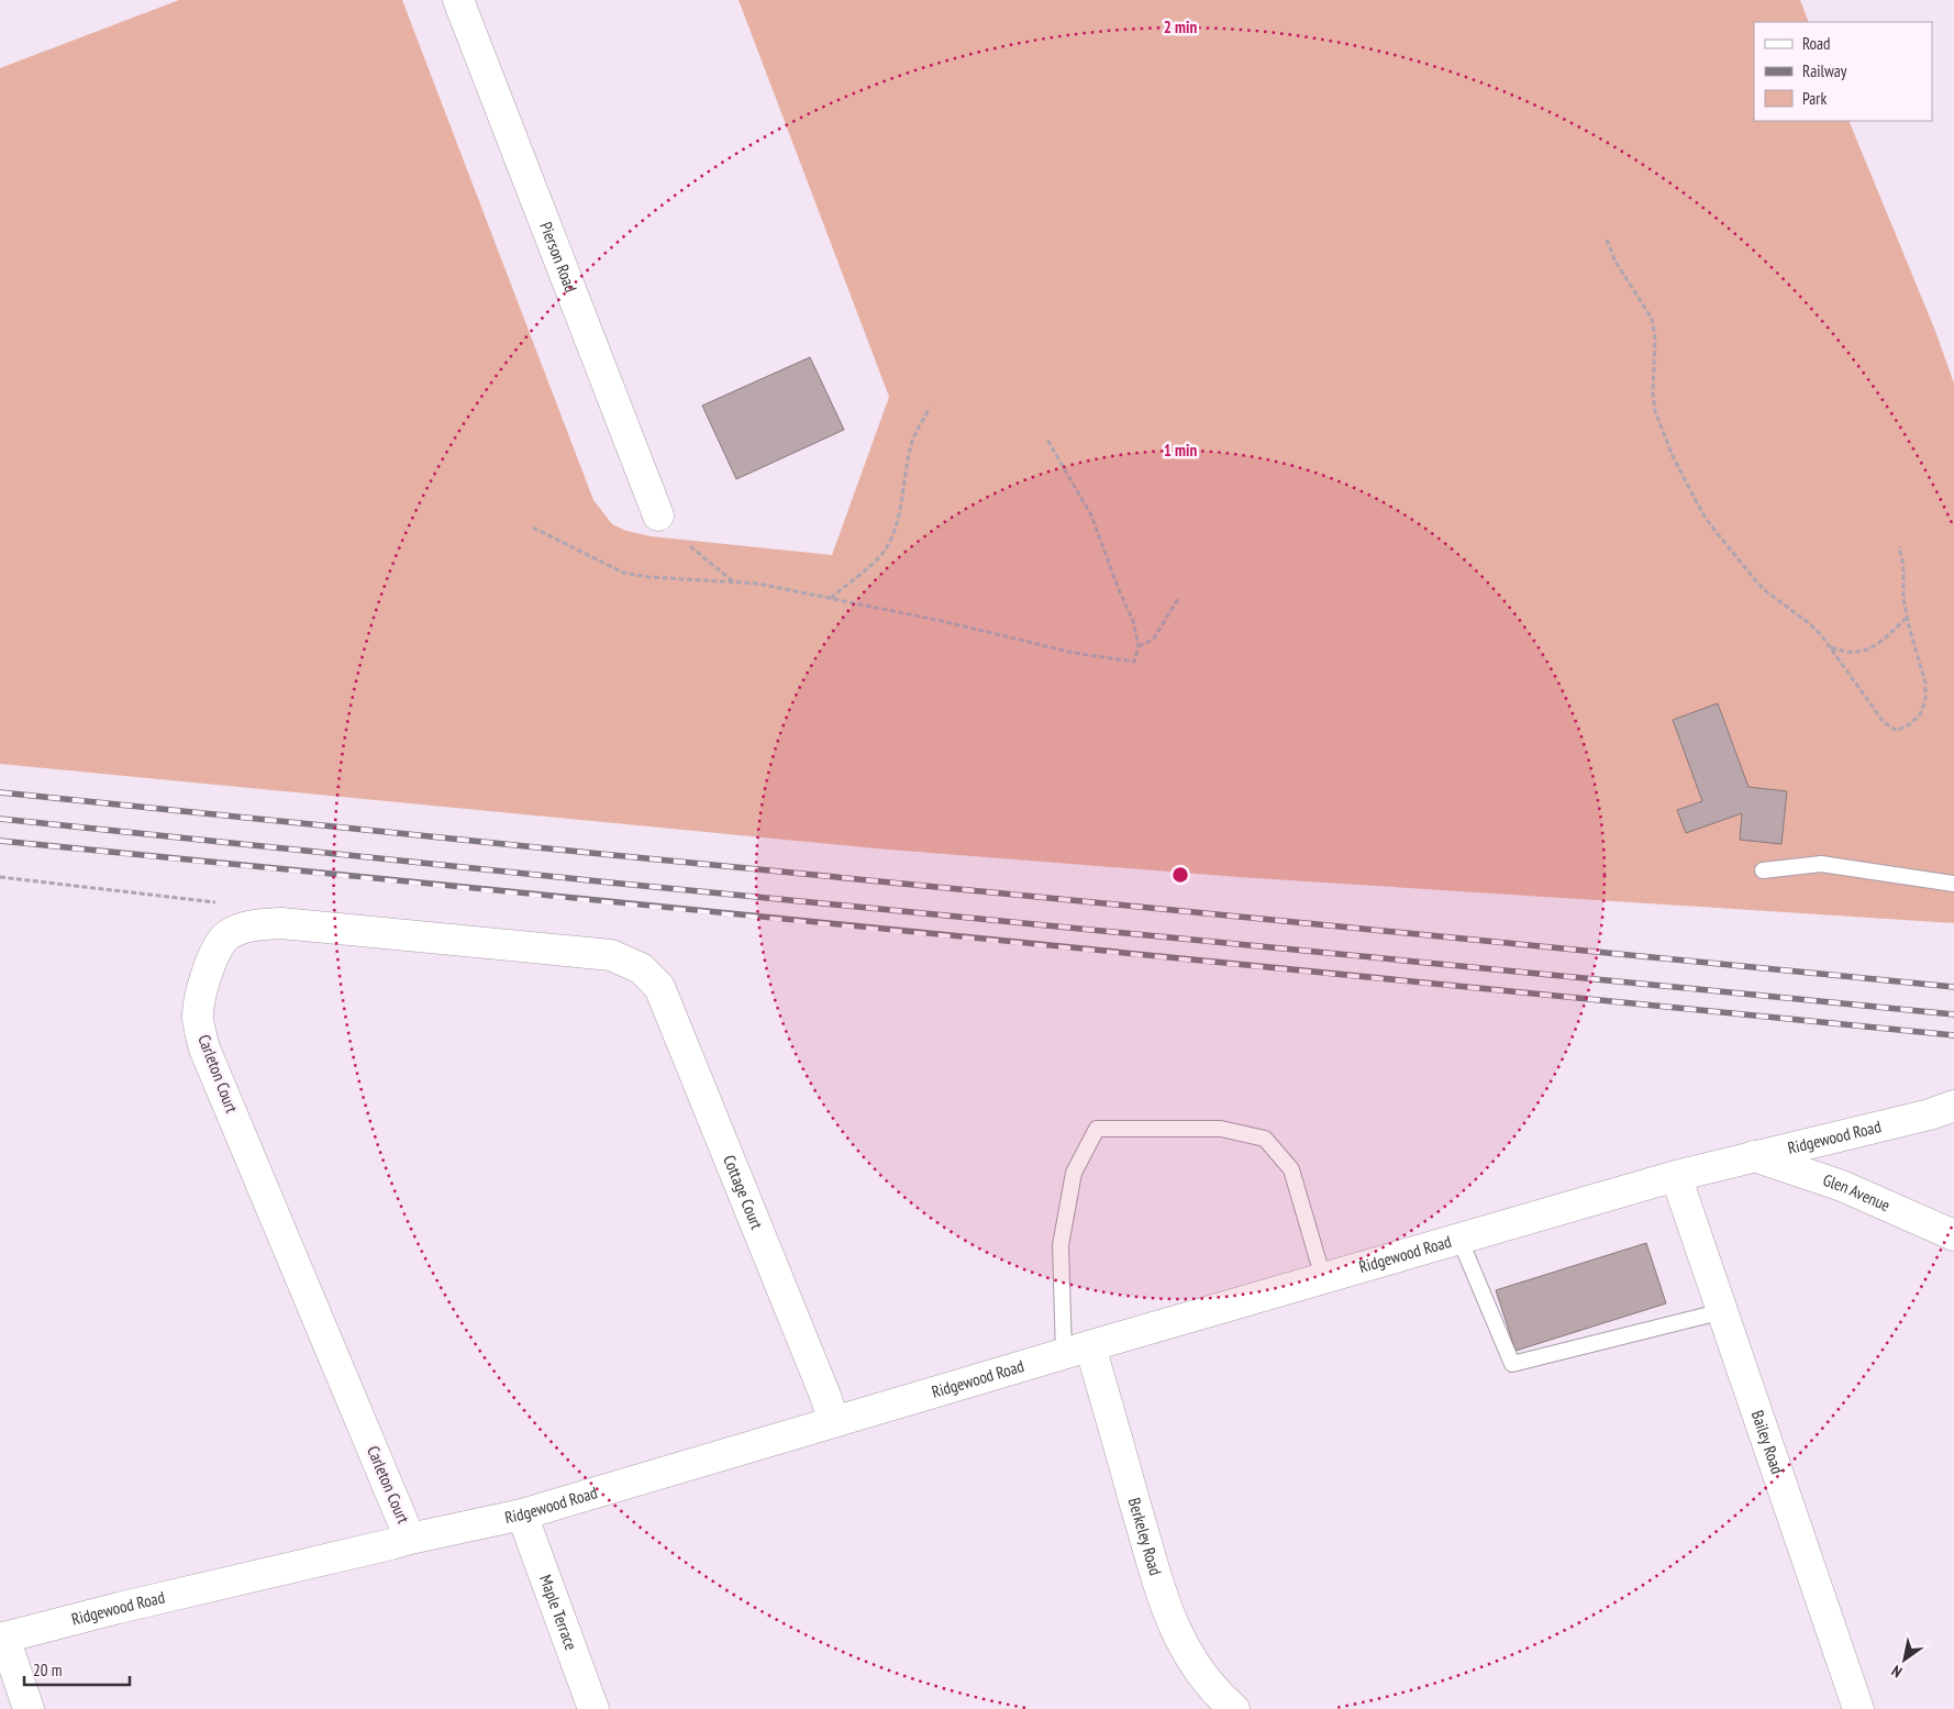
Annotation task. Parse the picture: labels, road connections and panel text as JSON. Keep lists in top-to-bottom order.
{
  "streets": {
    "street": [
      "Pierson Road",
      "Carleton Court",
      "Ridgewood Road",
      "Cottage Court",
      "Glen Avenue",
      "Bailey Road",
      "Berkeley Road",
      "Maple Terrace"
    ]
  },
  "crossings": [
    ["Carleton Court", "Ridgewood Road"],
    ["Carleton Court", "Cottage Court"],
    ["Ridgewood Road", "Cottage Court"],
    ["Ridgewood Road", "Glen Avenue"],
    ["Ridgewood Road", "Bailey Road"],
    ["Ridgewood Road", "Berkeley Road"],
    ["Ridgewood Road", "Maple Terrace"]
  ],
  "legend": ["Road", "Railway", "Park"],
  "scale_bar": "20 m",
  "north": "bottom left",
  "rings": ["2 min", "1 min"]
}
